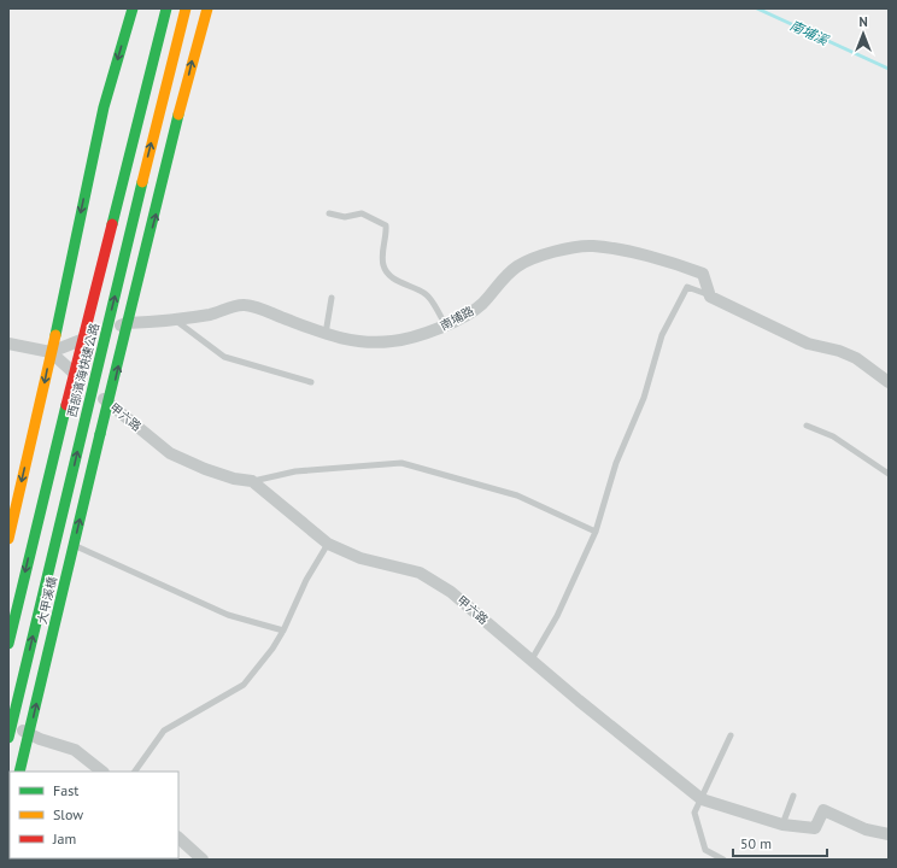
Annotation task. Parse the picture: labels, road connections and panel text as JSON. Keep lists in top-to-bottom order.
{
  "streets": {
    "main road": ["西部濱海快速公路", "大甲溪橋"],
    "street": ["南埔路", "甲六路"]
  },
  "crossings": [
    ["南埔路", "甲六路"],
    ["南埔路", "大甲溪橋"],
    ["甲六路", "大甲溪橋"]
  ],
  "water": ["南埔溪"],
  "legend": ["Fast", "Slow", "Jam"],
  "scale_bar": "50 m",
  "north": "top"
}
